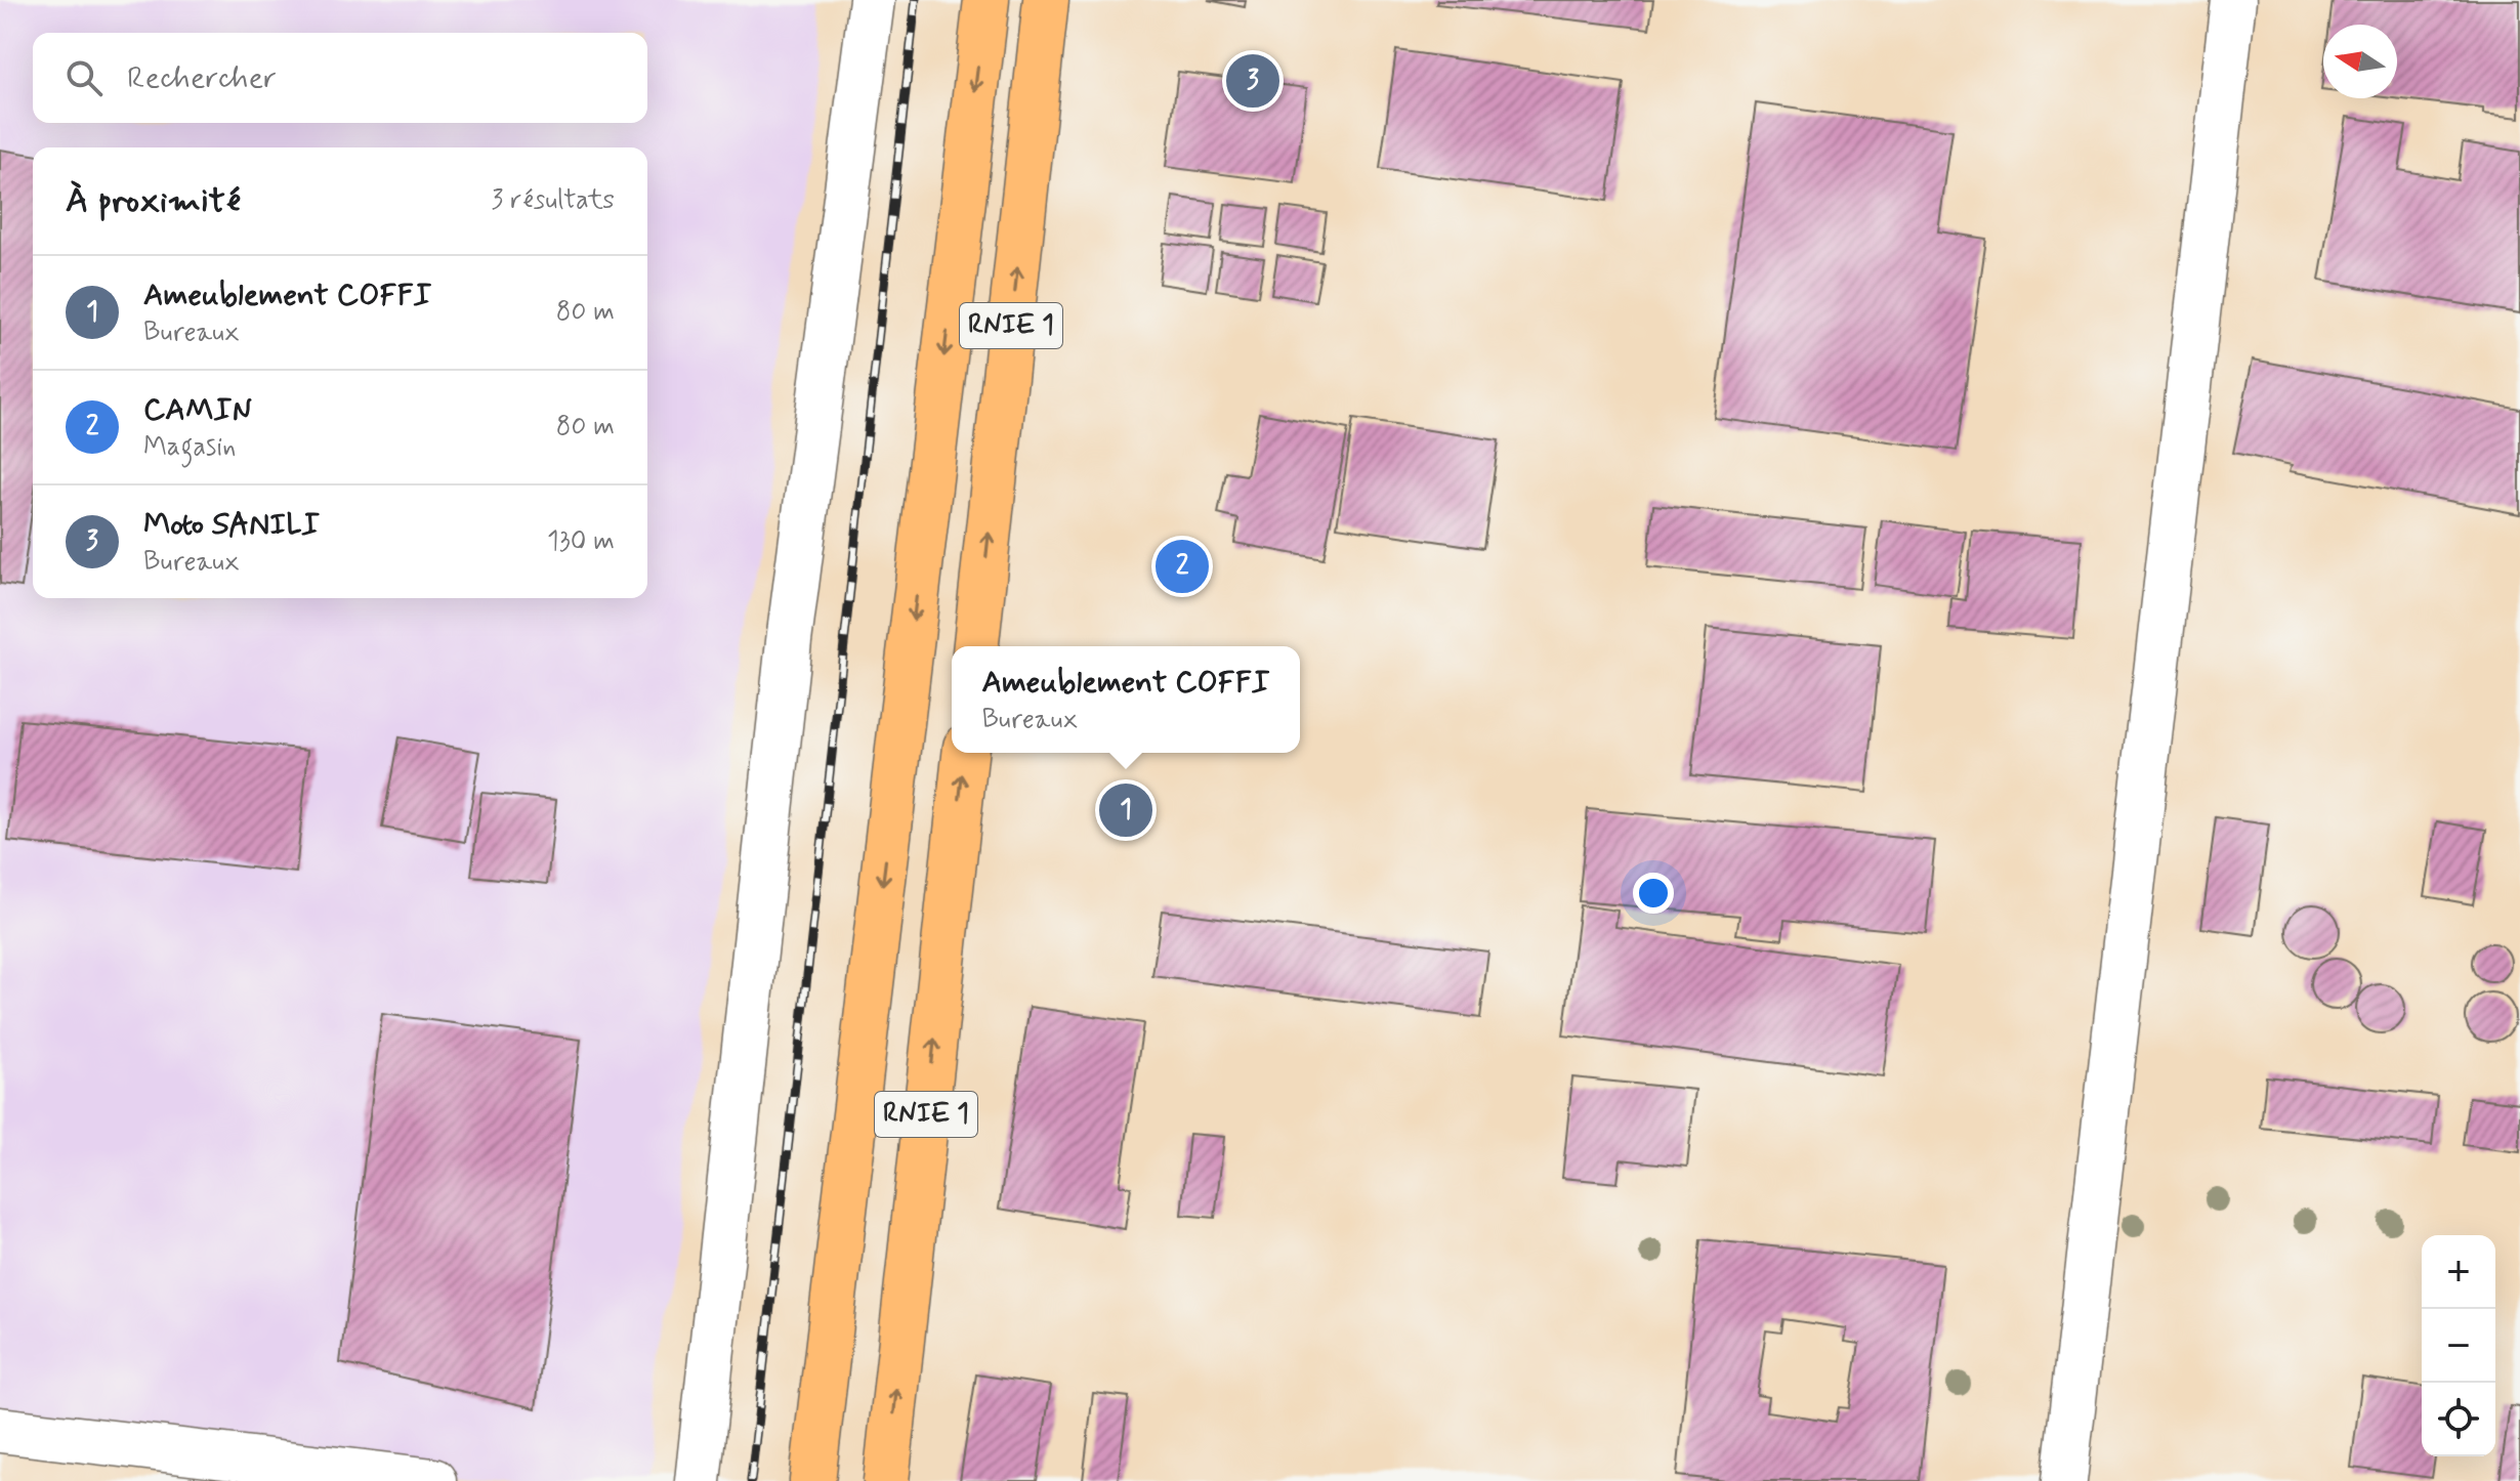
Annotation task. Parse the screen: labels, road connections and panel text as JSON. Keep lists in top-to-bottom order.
{
  "streets": {
    "highway": ["RNIE 1"]
  },
  "north": "left",
  "page": {
    "search": "Rechercher",
    "pins": ["3", "2", "1"],
    "heading": ["À proximité", "3 résultats"],
    "list": [
      {
        "mark": "1",
        "name": "Ameublement COFFI",
        "note": "Bureaux",
        "value": "80 m"
      },
      {
        "mark": "2",
        "name": "CAMIN",
        "note": "Magasin",
        "value": "80 m"
      },
      {
        "mark": "3",
        "name": "Moto SANILI",
        "note": "Bureaux",
        "value": "130 m"
      }
    ],
    "popup": ["Ameublement COFFI", "Bureaux"],
    "map_buttons": ["+", "−"]
  }
}
